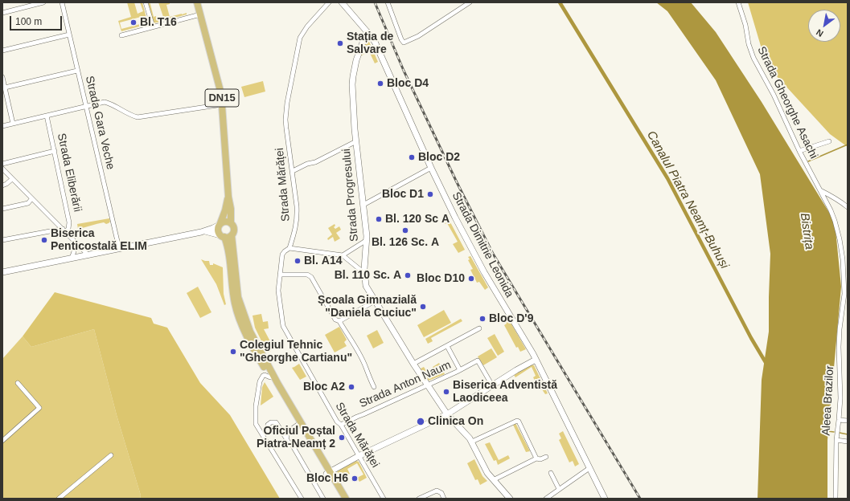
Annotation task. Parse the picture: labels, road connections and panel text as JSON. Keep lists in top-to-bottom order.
{
  "streets": {
    "main road": ["DN15"],
    "street": [
      "Strada Gheorghe Asachi",
      "Strada Gara Veche",
      "Strada Eliberării",
      "Strada Mărăței",
      "Strada Progresului",
      "Strada Dimitrie Leonida",
      "Strada Anton Naum",
      "Aleea Brazilor"
    ]
  },
  "crossings": [
    ["Strada Gheorghe Asachi", "Aleea Brazilor"],
    ["Strada Mărăței", "Strada Anton Naum"],
    ["Strada Progresului", "Strada Dimitrie Leonida"],
    ["Strada Progresului", "Strada Anton Naum"]
  ],
  "water": ["Canalul Piatra Neamț-Buhuși", "Bistrița"],
  "places": [
    "Bl. T16",
    "Stația de Salvare",
    "Bloc D4",
    "Bloc D2",
    "Bloc D1",
    "Bl. 120 Sc A",
    "Bl. 126 Sc. A",
    "Biserica Penticostală ELIM",
    "Bl. A14",
    "Bl. 110 Sc. A",
    "Bloc D10",
    "Școala Gimnazială \"Daniela Cuciuc\"",
    "Bloc D'9",
    "Colegiul Tehnic \"Gheorghe Cartianu\"",
    "Bloc A2",
    "Biserica Adventistă Laodiceea",
    "Clinica On",
    "Oficiul Poștal Piatra-Neamț 2",
    "Bloc H6"
  ],
  "scale_bar": "100 m",
  "north": "bottom left"
}
